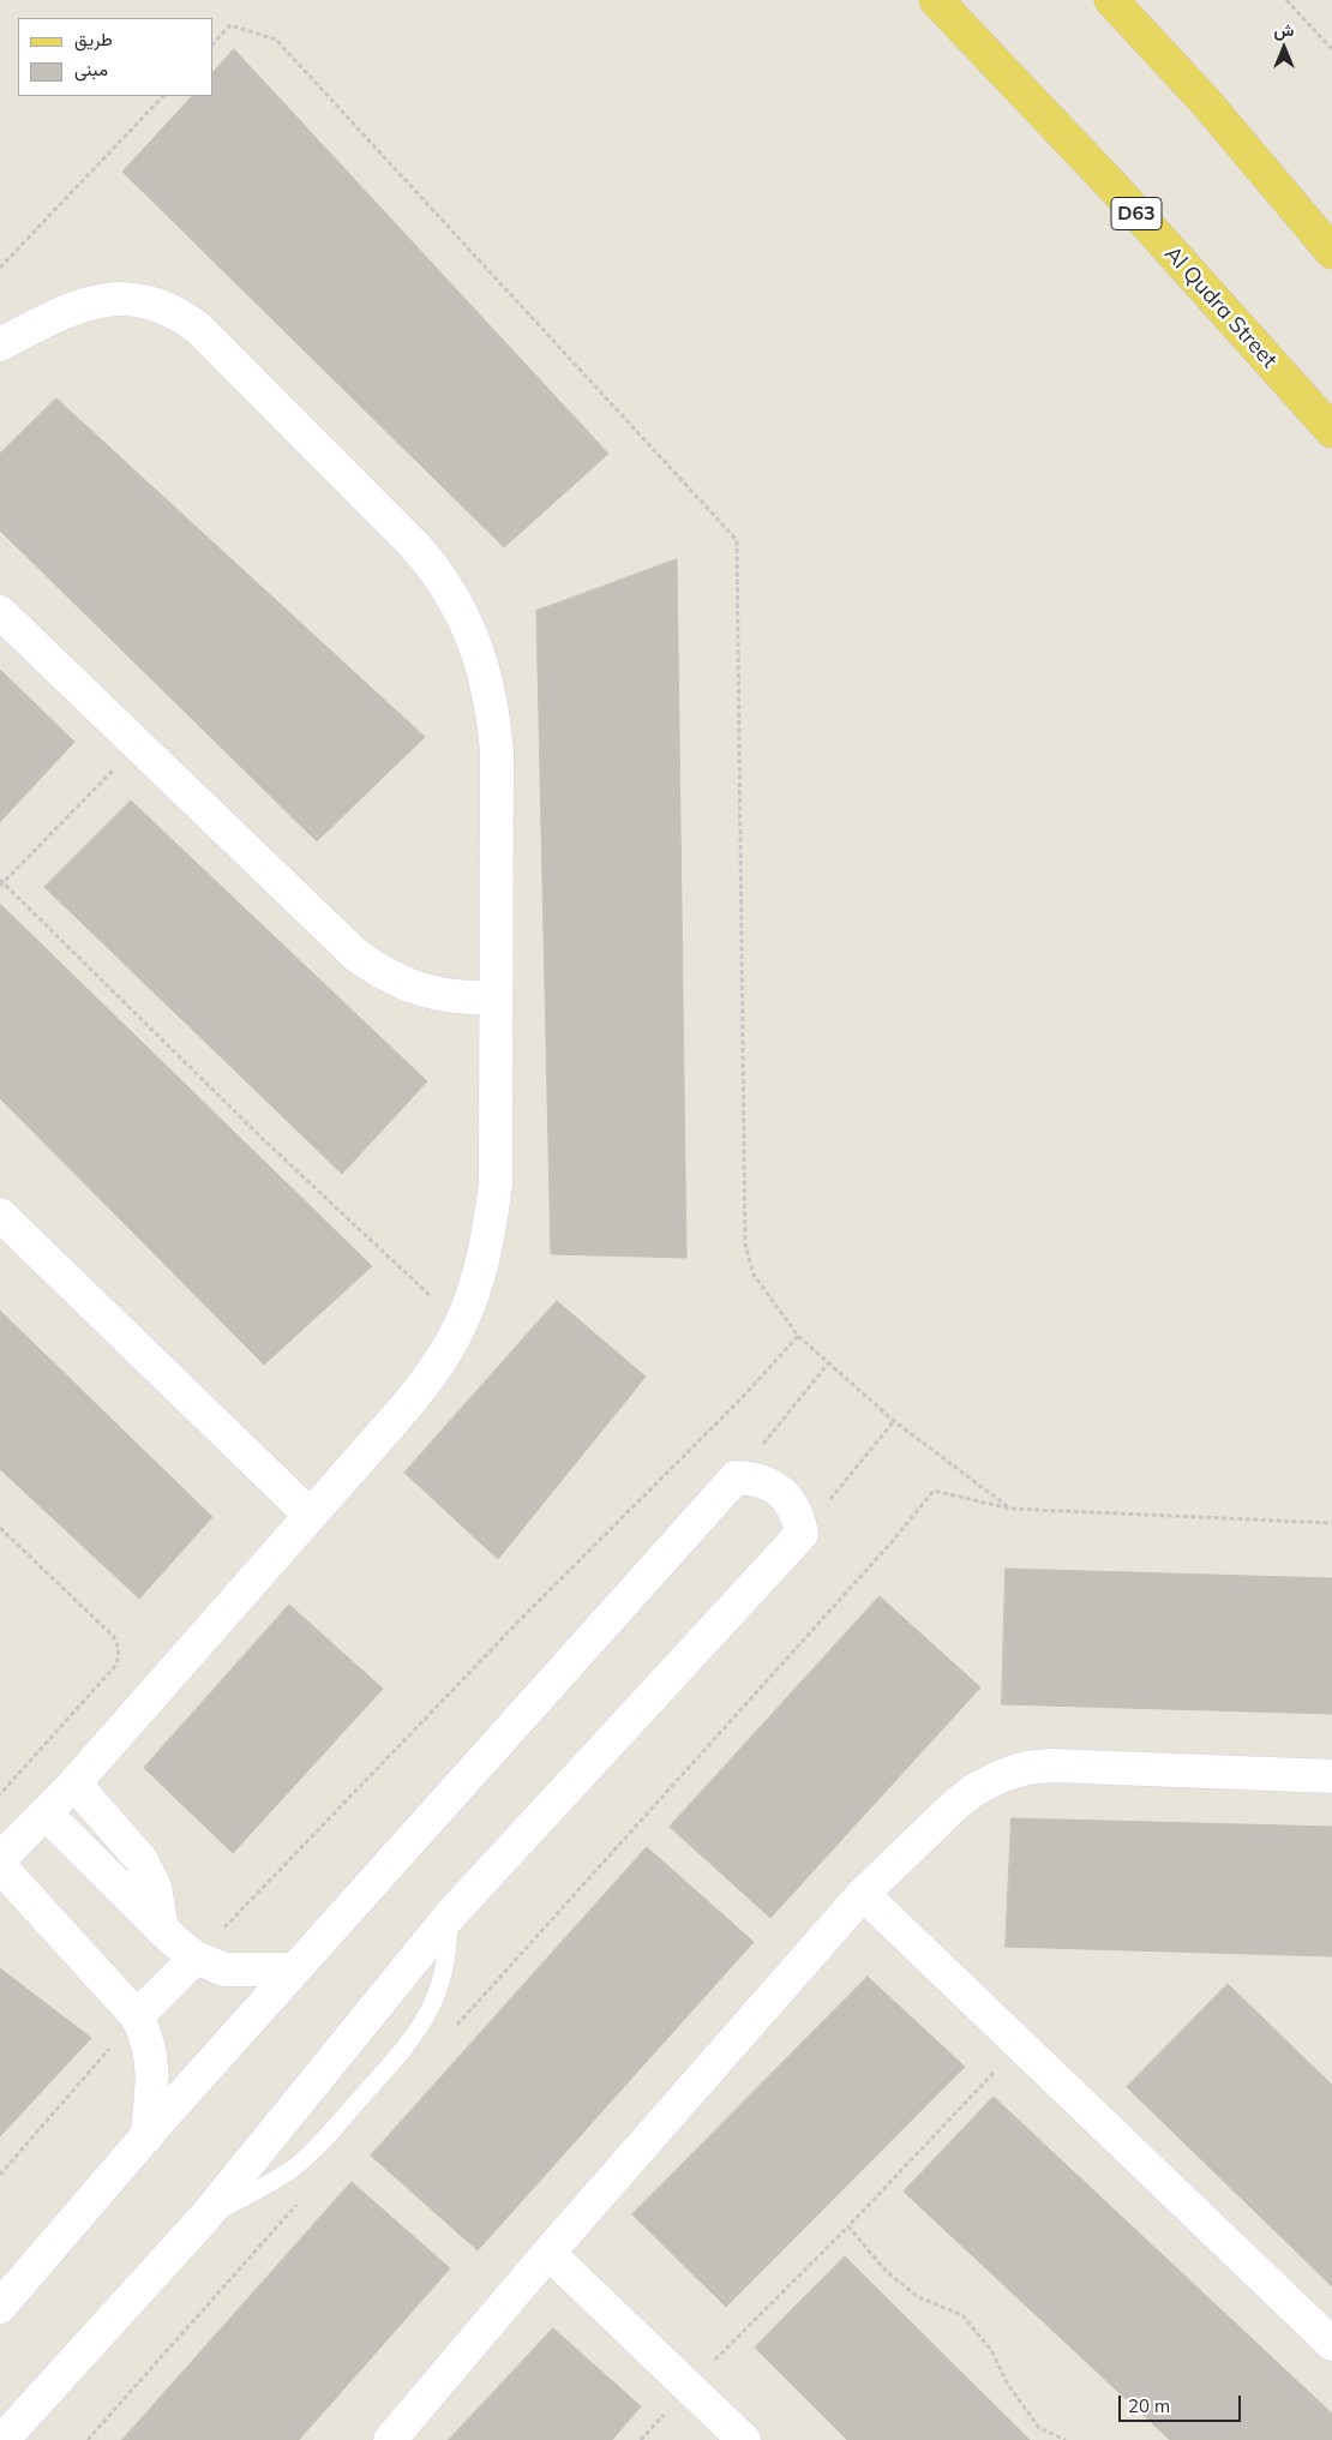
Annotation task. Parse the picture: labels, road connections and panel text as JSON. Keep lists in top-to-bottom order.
{
  "streets": {
    "main road": ["D63", "Al Qudra Street"]
  },
  "legend": ["طريق", "مبنى"],
  "scale_bar": "20 m",
  "north": "top"
}
